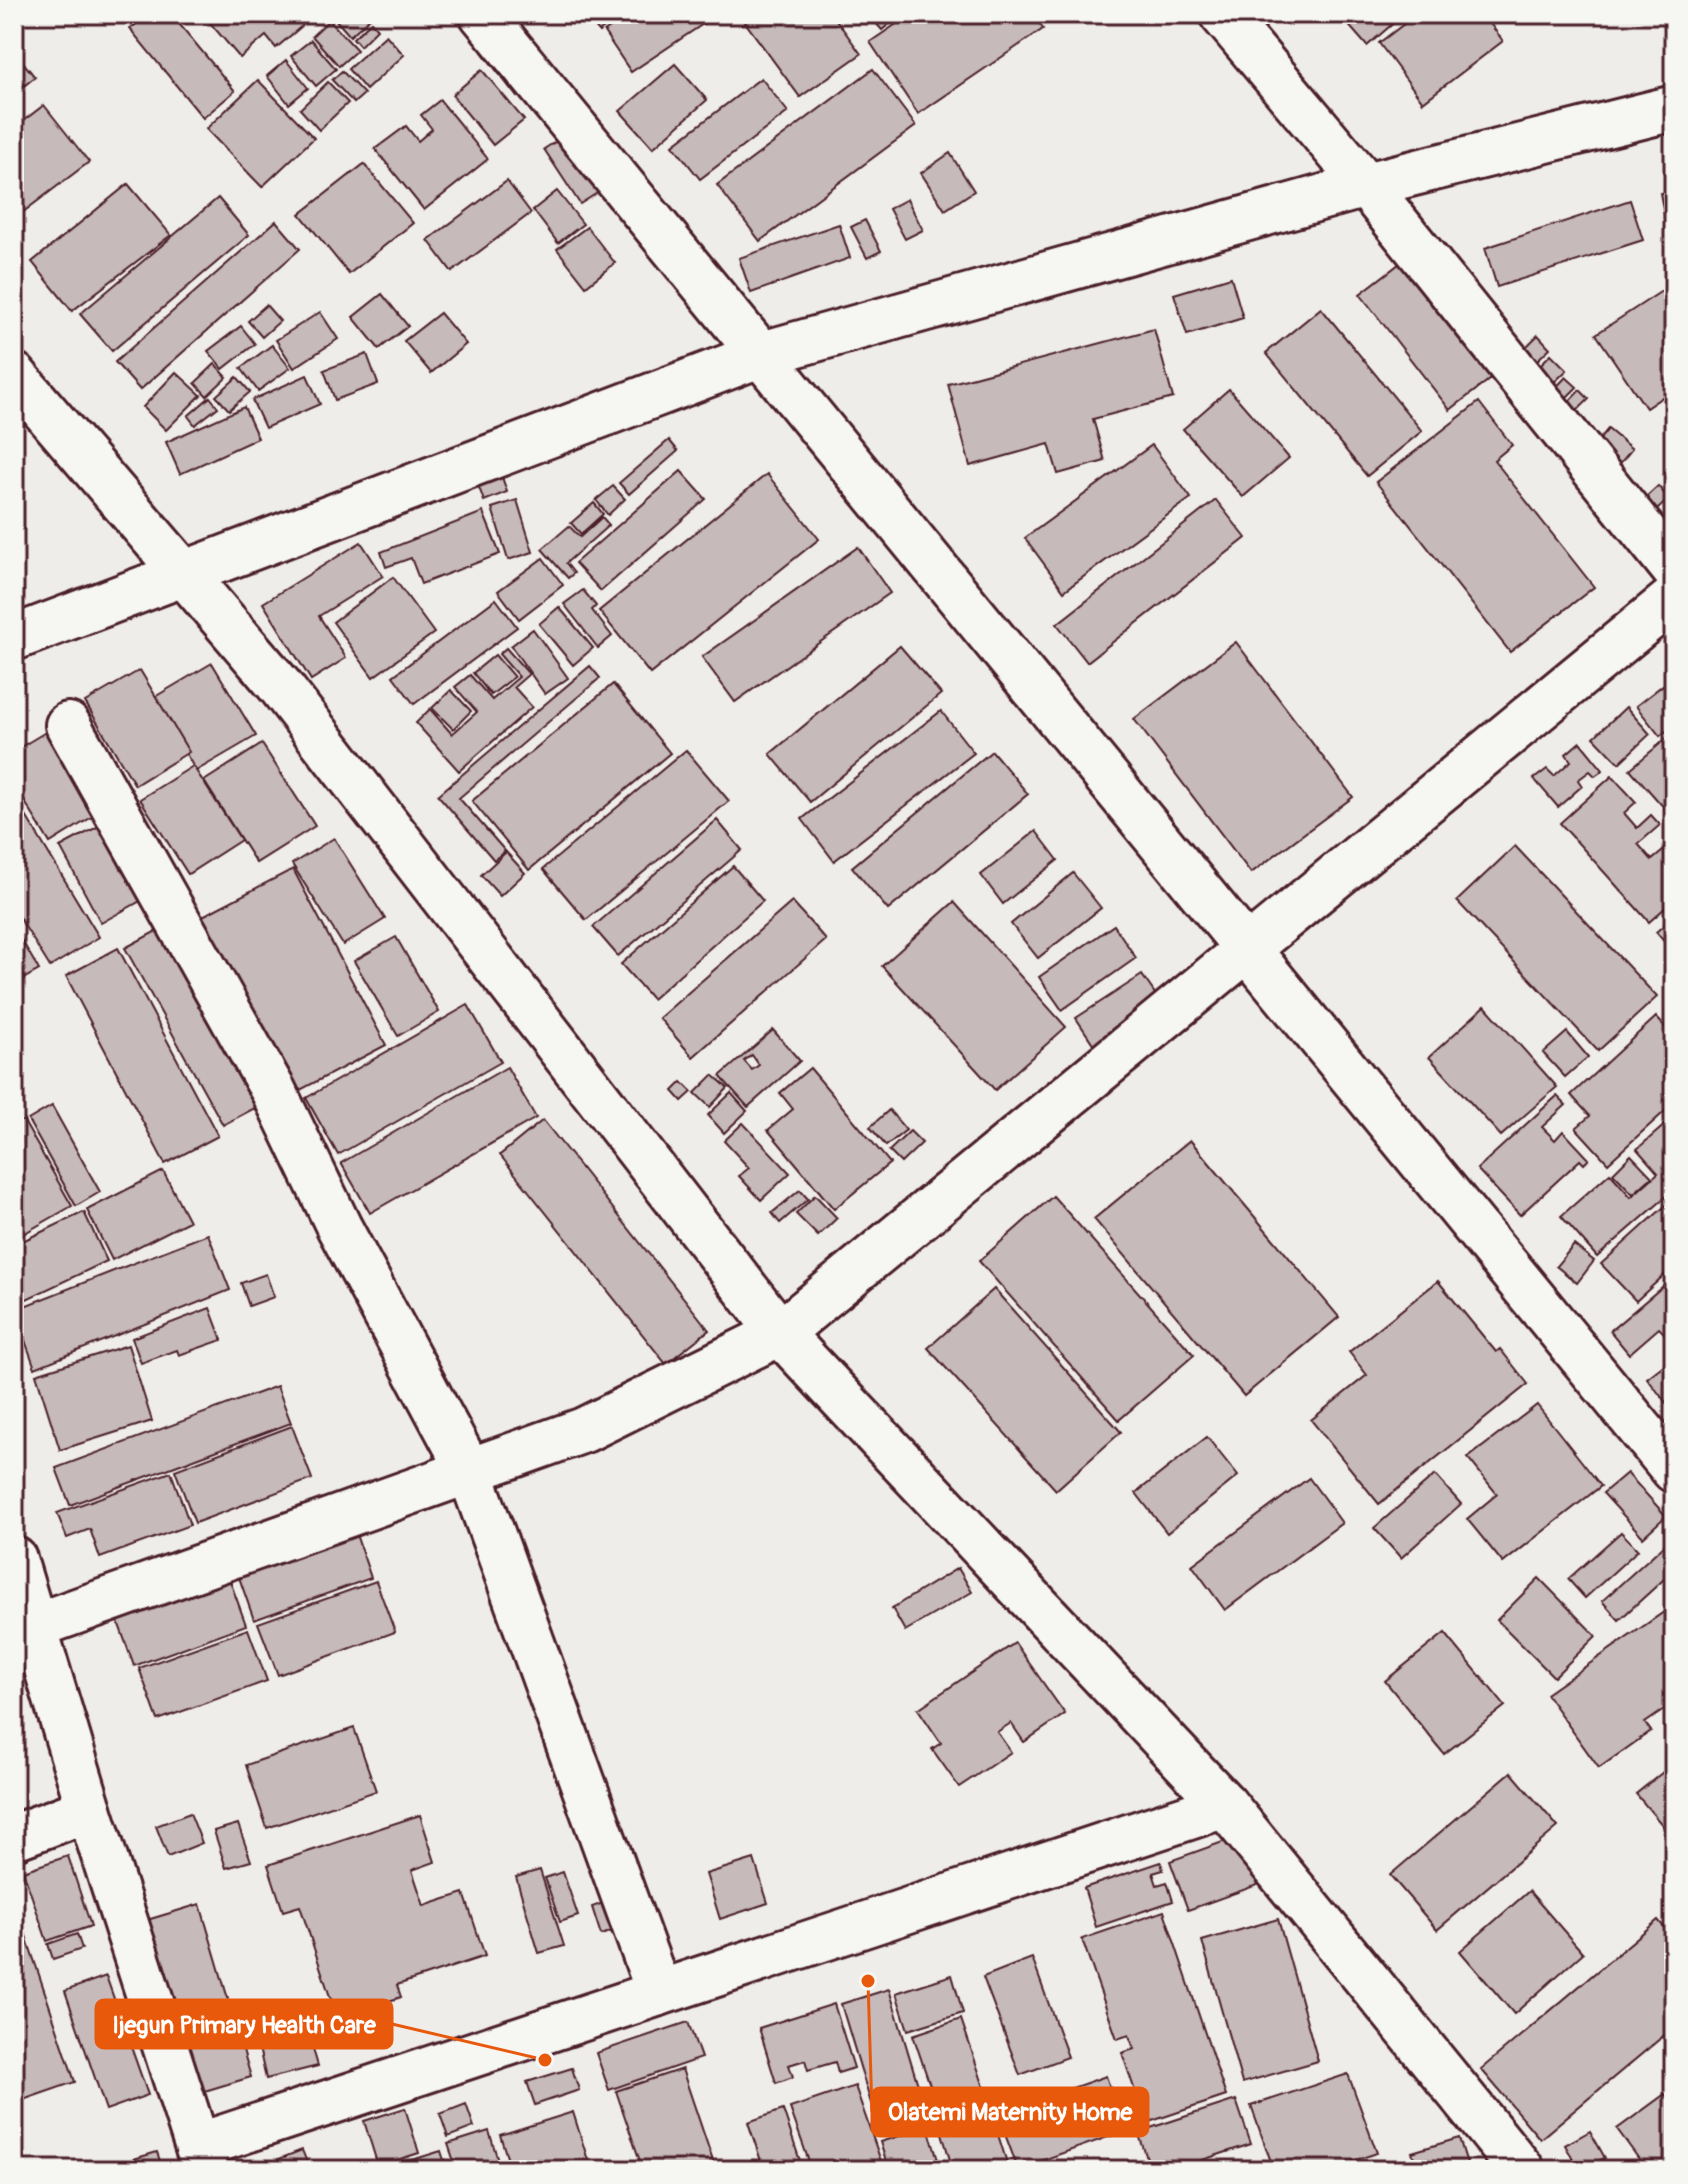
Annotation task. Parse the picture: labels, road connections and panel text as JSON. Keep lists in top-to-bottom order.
{
  "places": ["Olatemi Maternity Home", "Ijegun Primary Health Care"]
}
